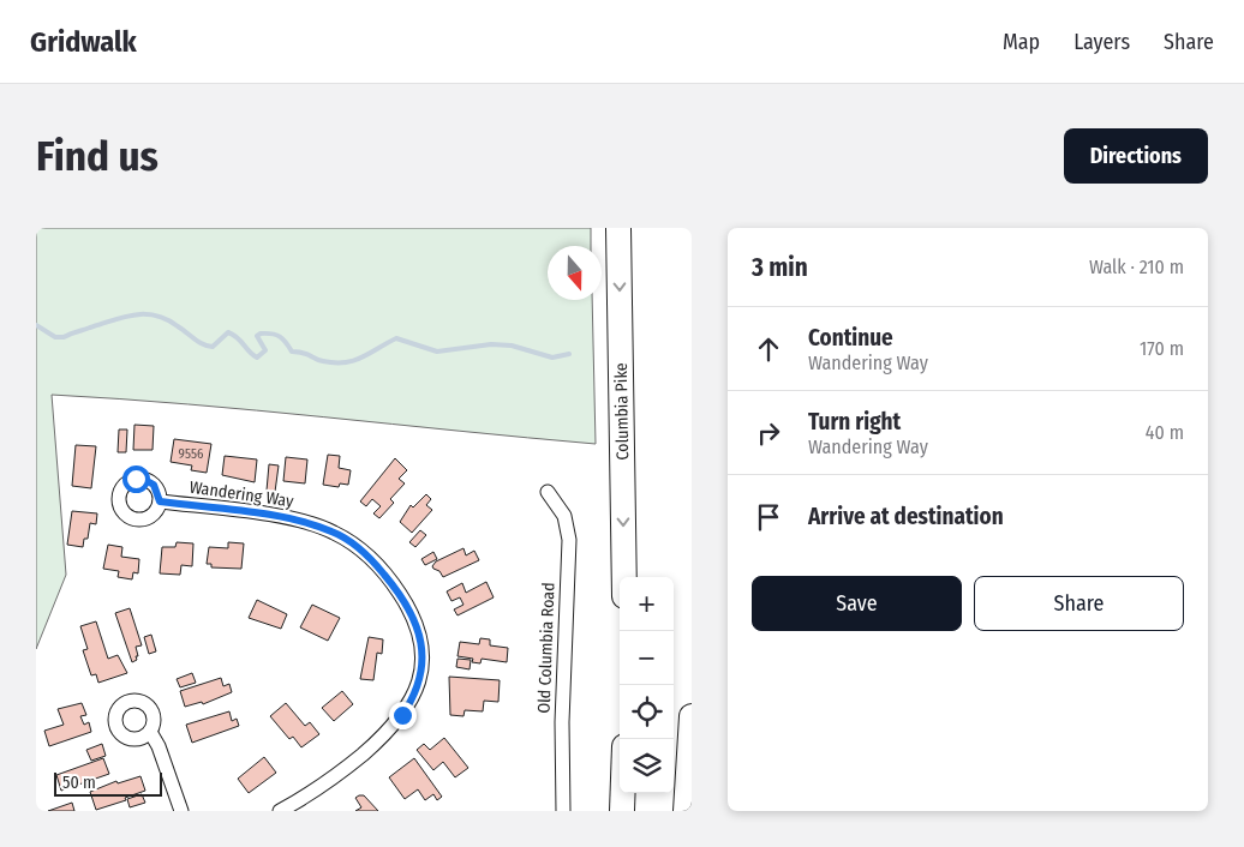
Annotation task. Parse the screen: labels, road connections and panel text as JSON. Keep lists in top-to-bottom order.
{
  "streets": {
    "highway": ["Columbia Pike"],
    "street": ["Wandering Way", "Old Columbia Road"]
  },
  "one_way": ["Columbia Pike"],
  "house_numbers": ["9556"],
  "scale_bar": "50 m",
  "north": "bottom",
  "page": {
    "header": "Gridwalk",
    "nav": ["Map", "Layers", "Share"],
    "buttons": [
      "Directions",
      ["Save", "Share"]
    ],
    "title": "Find us",
    "heading": ["3 min", "Walk · 210 m"],
    "list": [
      ["Continue", "Wandering Way", "170 m"],
      ["Turn right", "Wandering Way", "40 m"],
      "Arrive at destination"
    ],
    "map_buttons": ["+", "−"],
    "scale": "50 m"
  }
}
